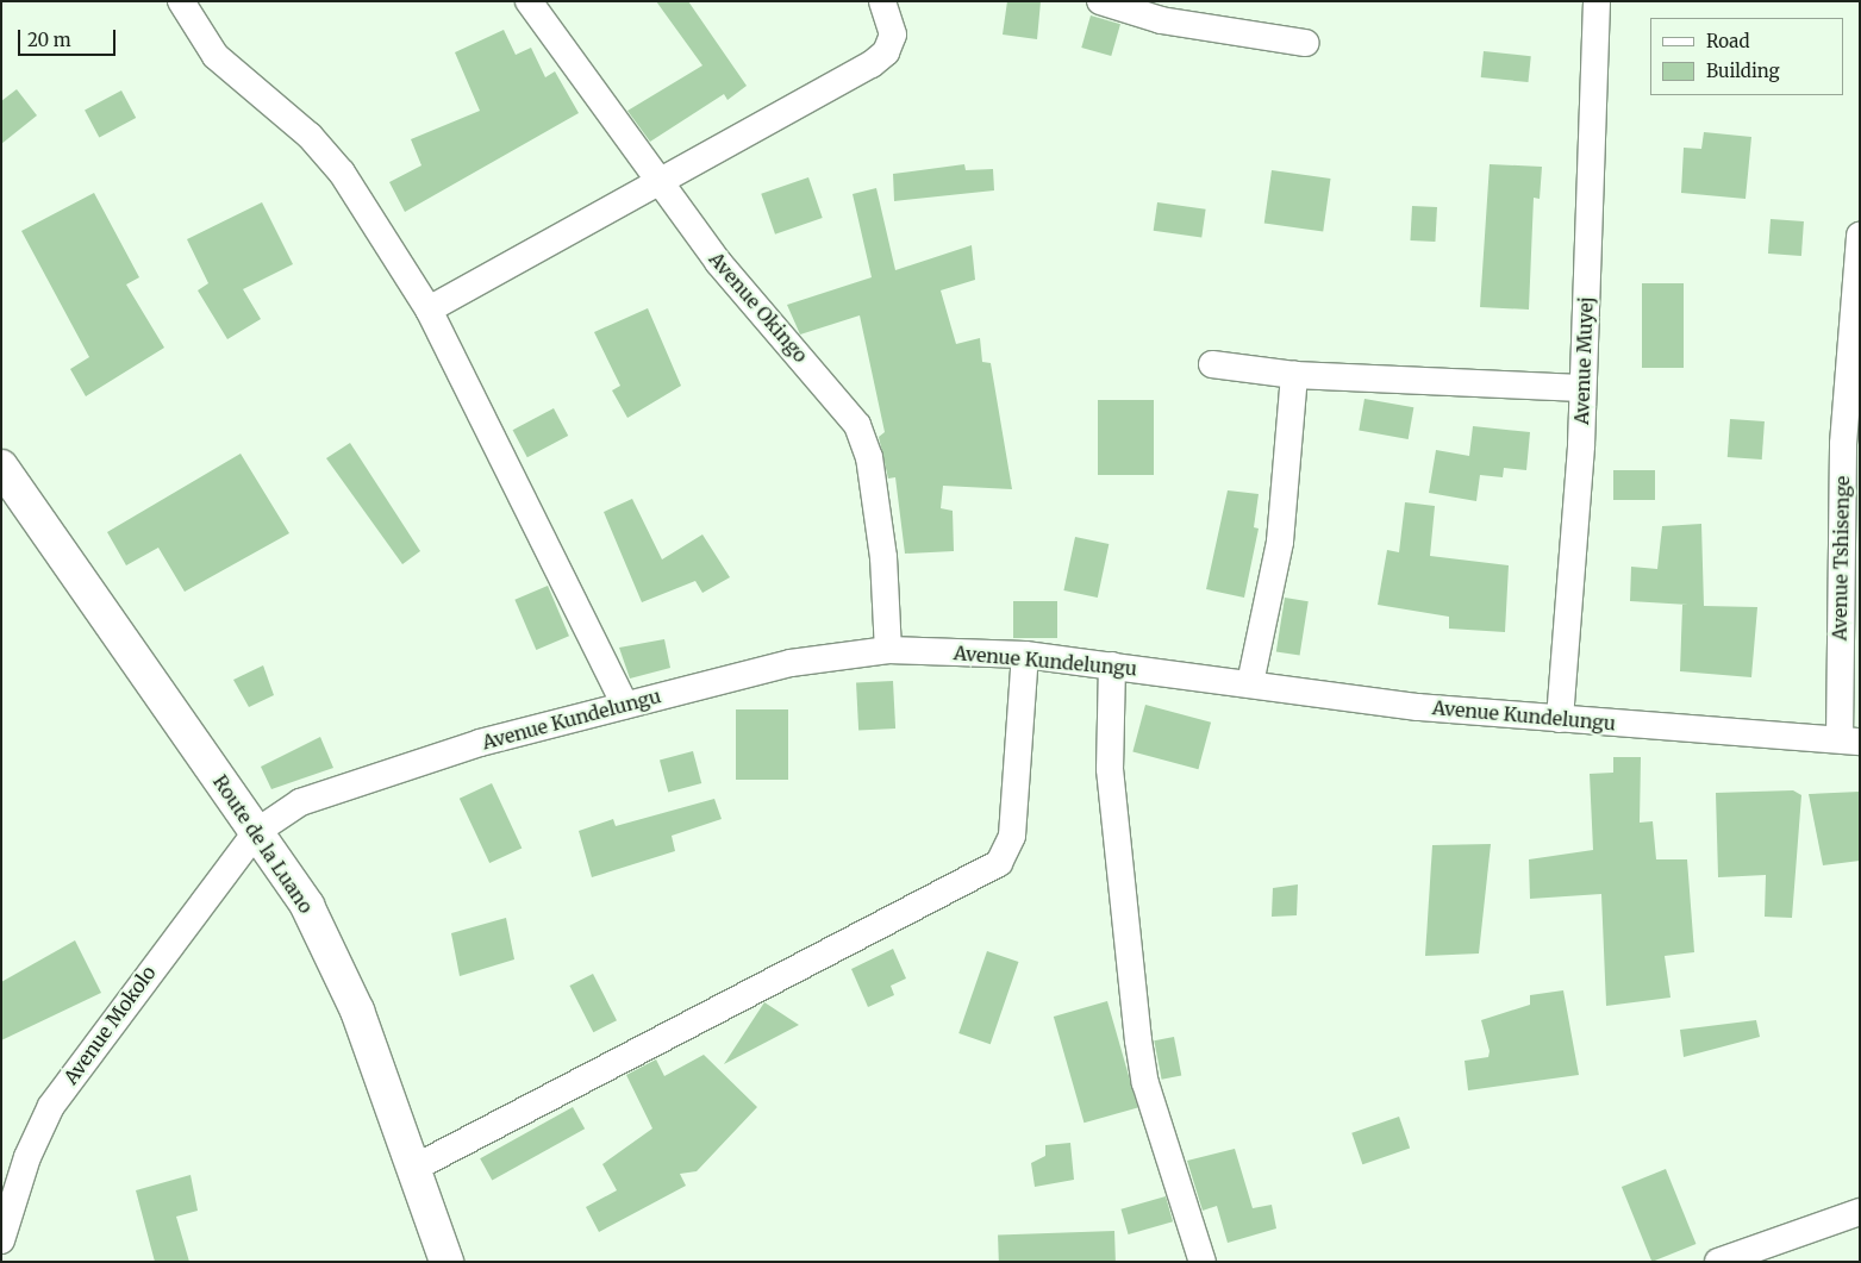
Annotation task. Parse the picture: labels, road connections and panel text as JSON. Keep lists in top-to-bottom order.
{
  "streets": {
    "street": [
      "Avenue Okingo",
      "Avenue Muyej",
      "Avenue Tshisenge",
      "Avenue Kundelungu",
      "Route de la Luano",
      "Avenue Mokolo"
    ]
  },
  "crossings": [
    ["Avenue Okingo", "Avenue Kundelungu"],
    ["Avenue Muyej", "Avenue Kundelungu"],
    ["Avenue Tshisenge", "Avenue Kundelungu"],
    ["Avenue Kundelungu", "Route de la Luano"],
    ["Avenue Kundelungu", "Avenue Mokolo"],
    ["Route de la Luano", "Avenue Mokolo"]
  ],
  "legend": ["Road", "Building"],
  "scale_bar": "20 m"
}
